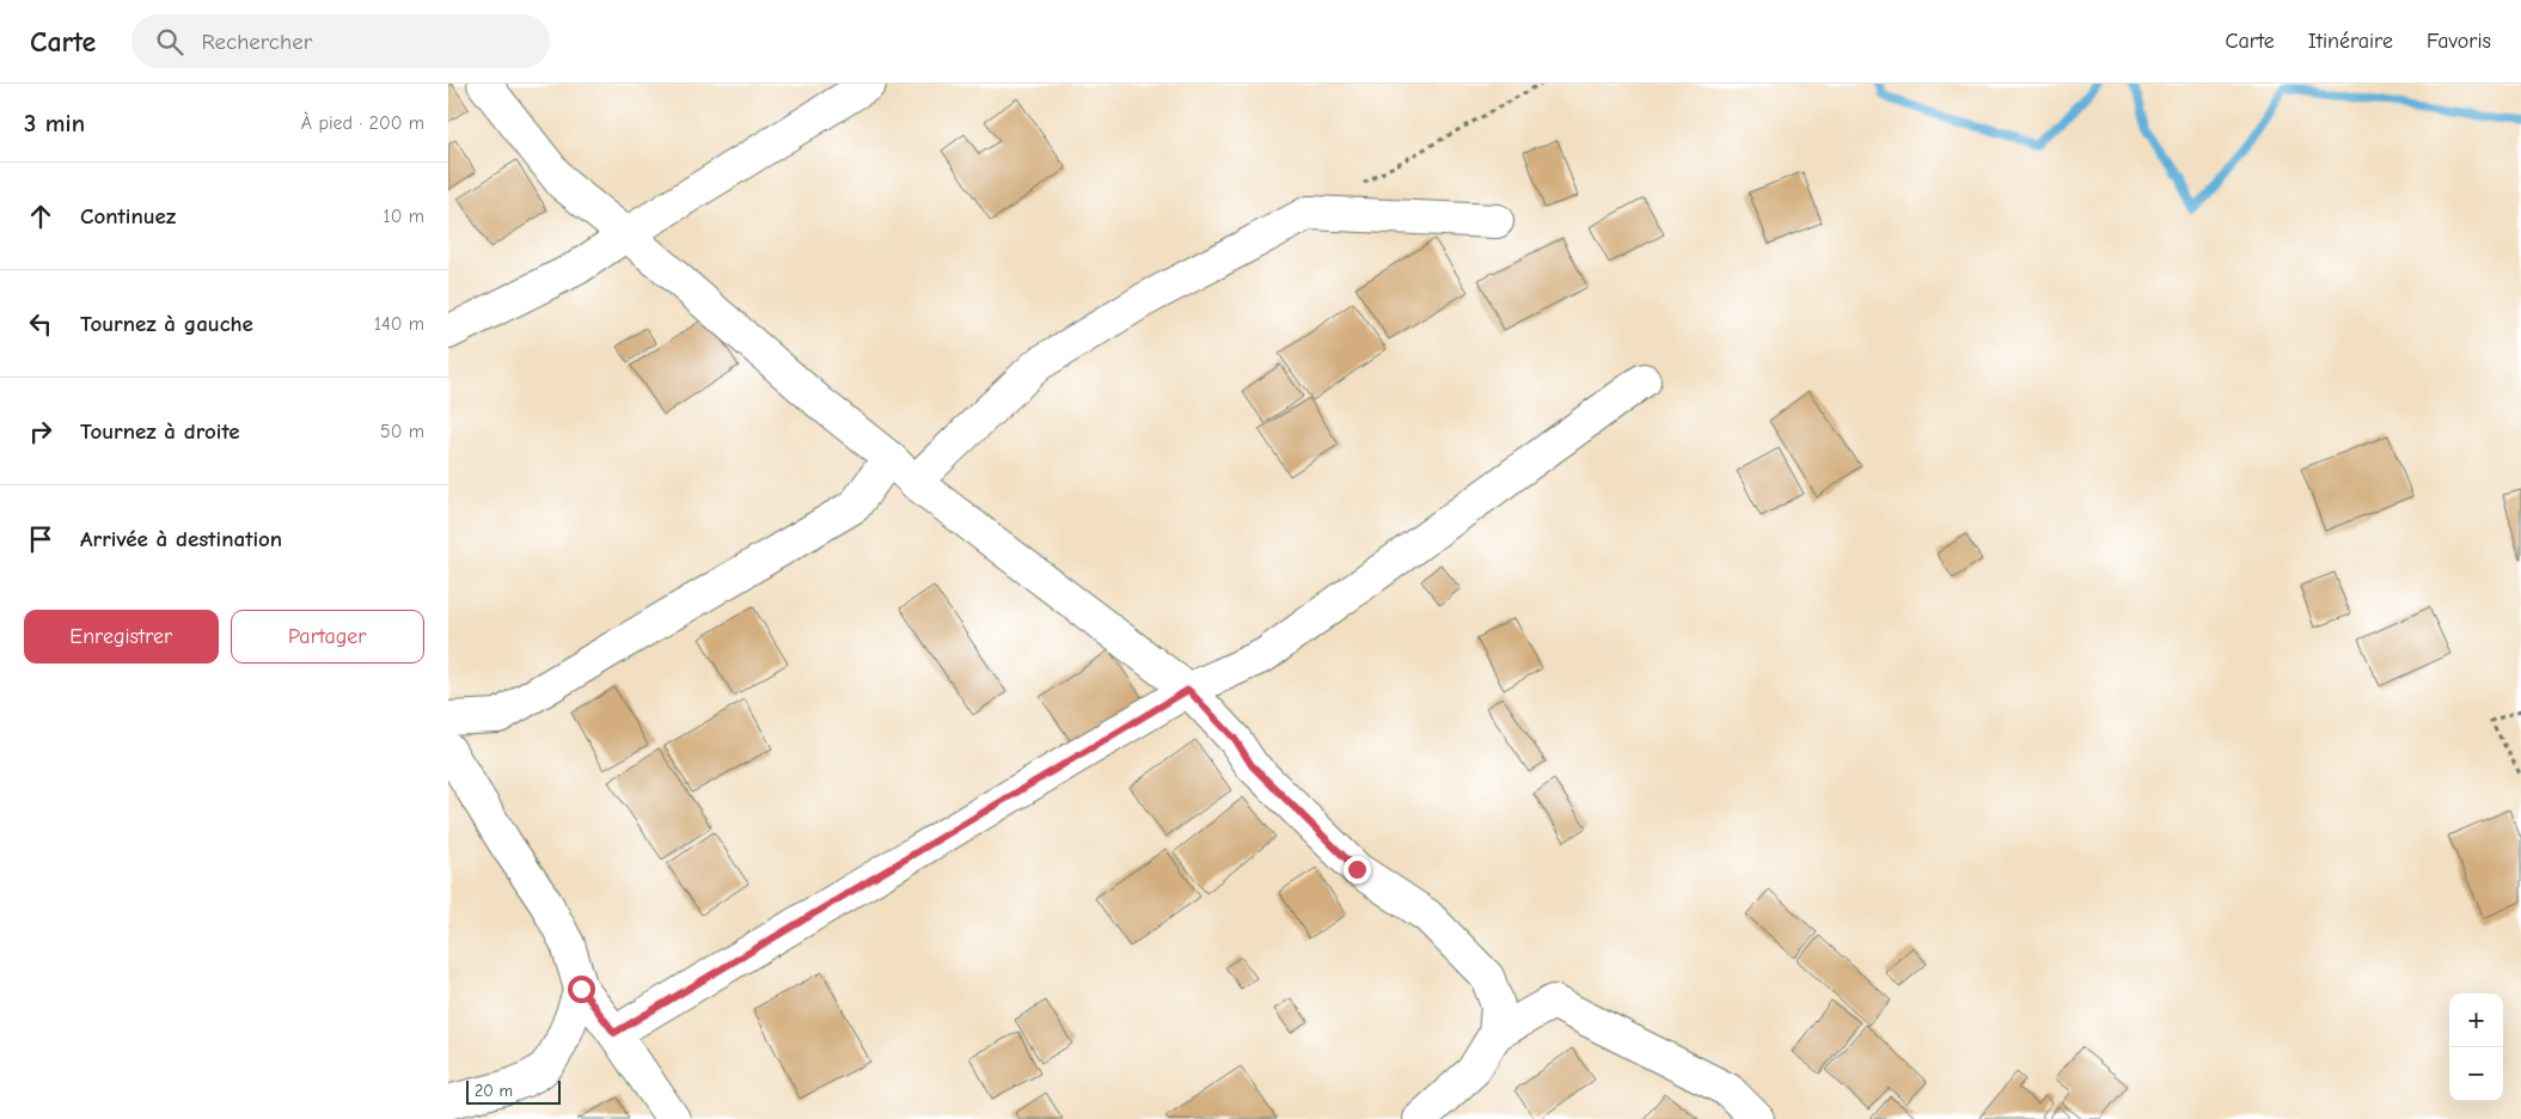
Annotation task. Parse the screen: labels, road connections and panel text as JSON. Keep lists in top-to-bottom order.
{
  "scale_bar": "20 m",
  "page": {
    "header": "Carte",
    "search": "Rechercher",
    "nav": ["Carte", "Itinéraire", "Favoris"],
    "heading": ["3 min", "À pied · 200 m"],
    "list": [
      ["Continuez", "10 m"],
      ["Tournez à gauche", "140 m"],
      ["Tournez à droite", "50 m"],
      "Arrivée à destination"
    ],
    "buttons": ["Enregistrer", "Partager"],
    "map_buttons": ["+", "−"],
    "scale": "20 m"
  }
}
